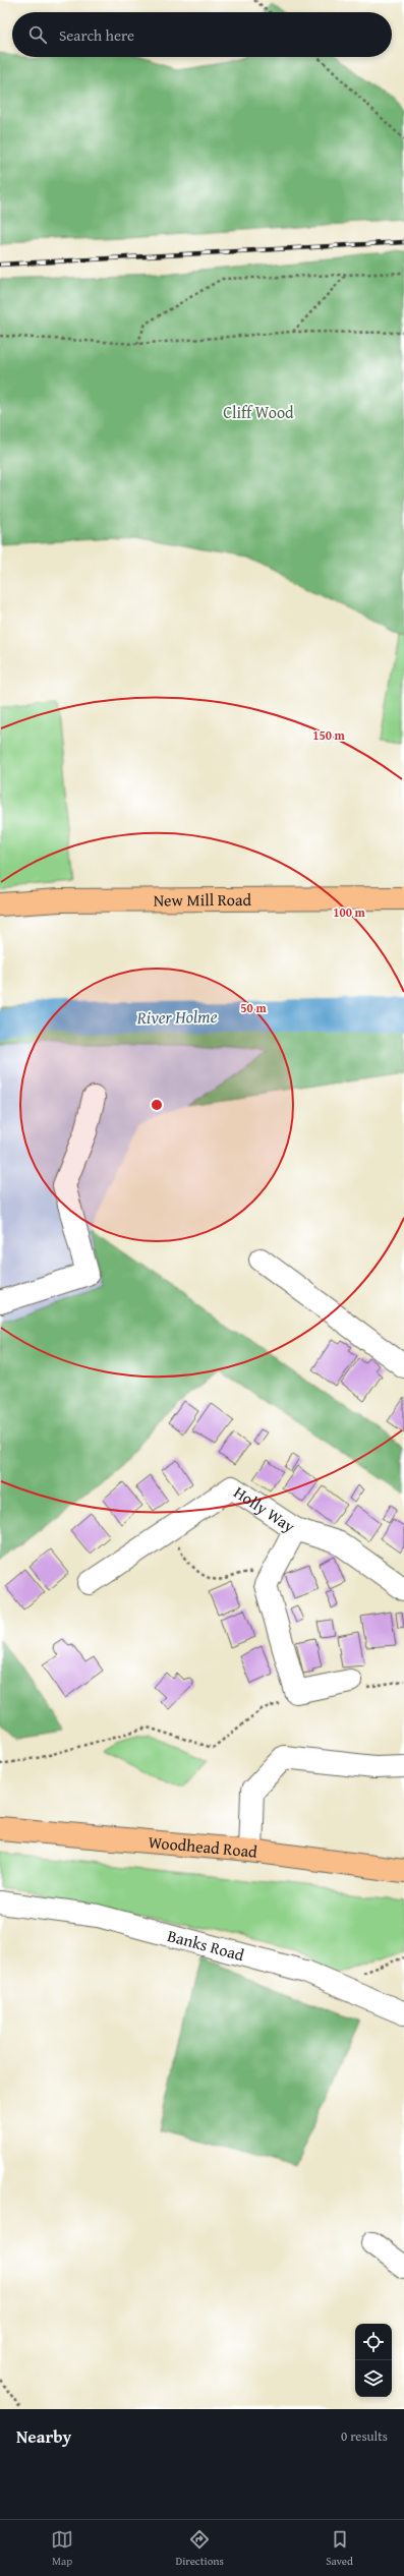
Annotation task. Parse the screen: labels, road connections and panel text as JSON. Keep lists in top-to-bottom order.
{
  "streets": {
    "main road": ["New Mill Road", "Woodhead Road"],
    "street": ["Holly Way", "Banks Road"]
  },
  "water": ["River Holme"],
  "parks": ["Cliff Wood"],
  "page": {
    "search": "Search here",
    "heading": ["Nearby", "0 results"],
    "nav": ["Map", "Directions", "Saved"]
  },
  "rings": ["150 m", "100 m", "50 m"]
}
